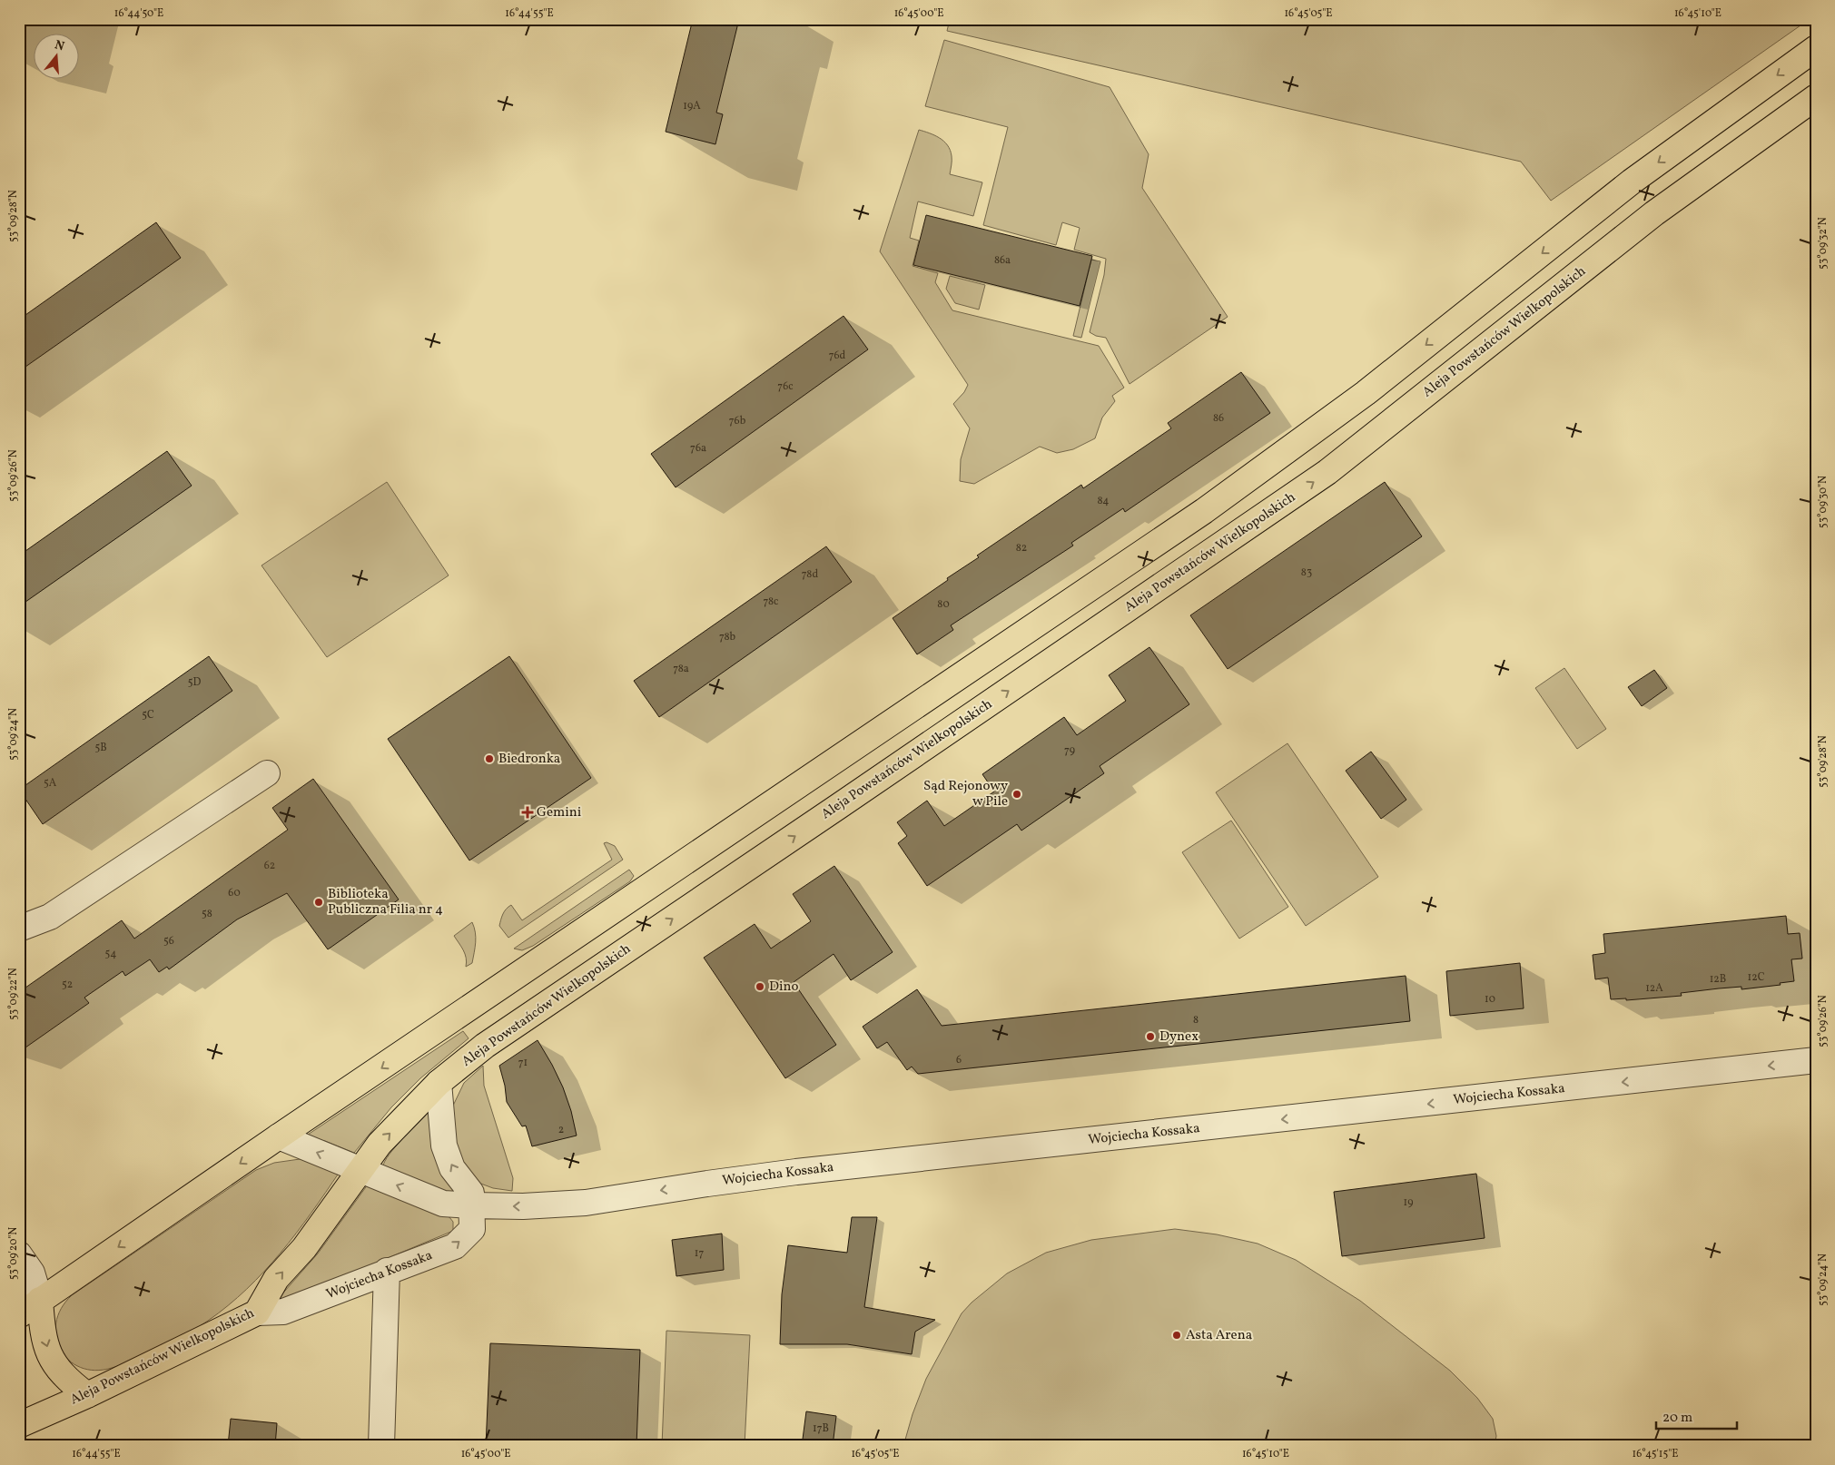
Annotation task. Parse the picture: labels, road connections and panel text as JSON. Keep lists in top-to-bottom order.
{
  "streets": {
    "main road": ["Aleja Powstańców Wielkopolskich"],
    "street": ["Wojciecha Kossaka"]
  },
  "crossings": [
    ["Aleja Powstańców Wielkopolskich", "Wojciecha Kossaka"]
  ],
  "one_way": ["Wojciecha Kossaka"],
  "places": {
    "other": [
      "Biedronka",
      "Sąd Rejonowy w Pile",
      "Biblioteka Publiczna Filia nr 4",
      "Dino",
      "Dynex",
      "Asta Arena"
    ],
    "health": ["Gemini"]
  },
  "house_numbers": [
    "19A",
    "86a",
    "76d",
    "76c",
    "86",
    "76b",
    "76a",
    "84",
    "82",
    "83",
    "78d",
    "78c",
    "80",
    "78b",
    "78a",
    "5D",
    "5C",
    "5B",
    "79",
    "5A",
    "62",
    "60",
    "58",
    "56",
    "54",
    "12C",
    "12B",
    "52",
    "12A",
    "10",
    "8",
    "6",
    "71",
    "2",
    "19",
    "17",
    "17B"
  ],
  "scale_bar": "20 m",
  "north": "top",
  "coordinates": [
    "16°44'50\"E",
    "16°44'55\"E",
    "16°45'00\"E",
    "16°45'05\"E",
    "16°45'10\"E",
    "53°09'28\"N",
    "53°09'32\"N",
    "53°09'26\"N",
    "53°09'30\"N",
    "53°09'24\"N",
    "53°09'22\"N",
    "53°09'20\"N",
    "16°45'15\"E"
  ]
}
